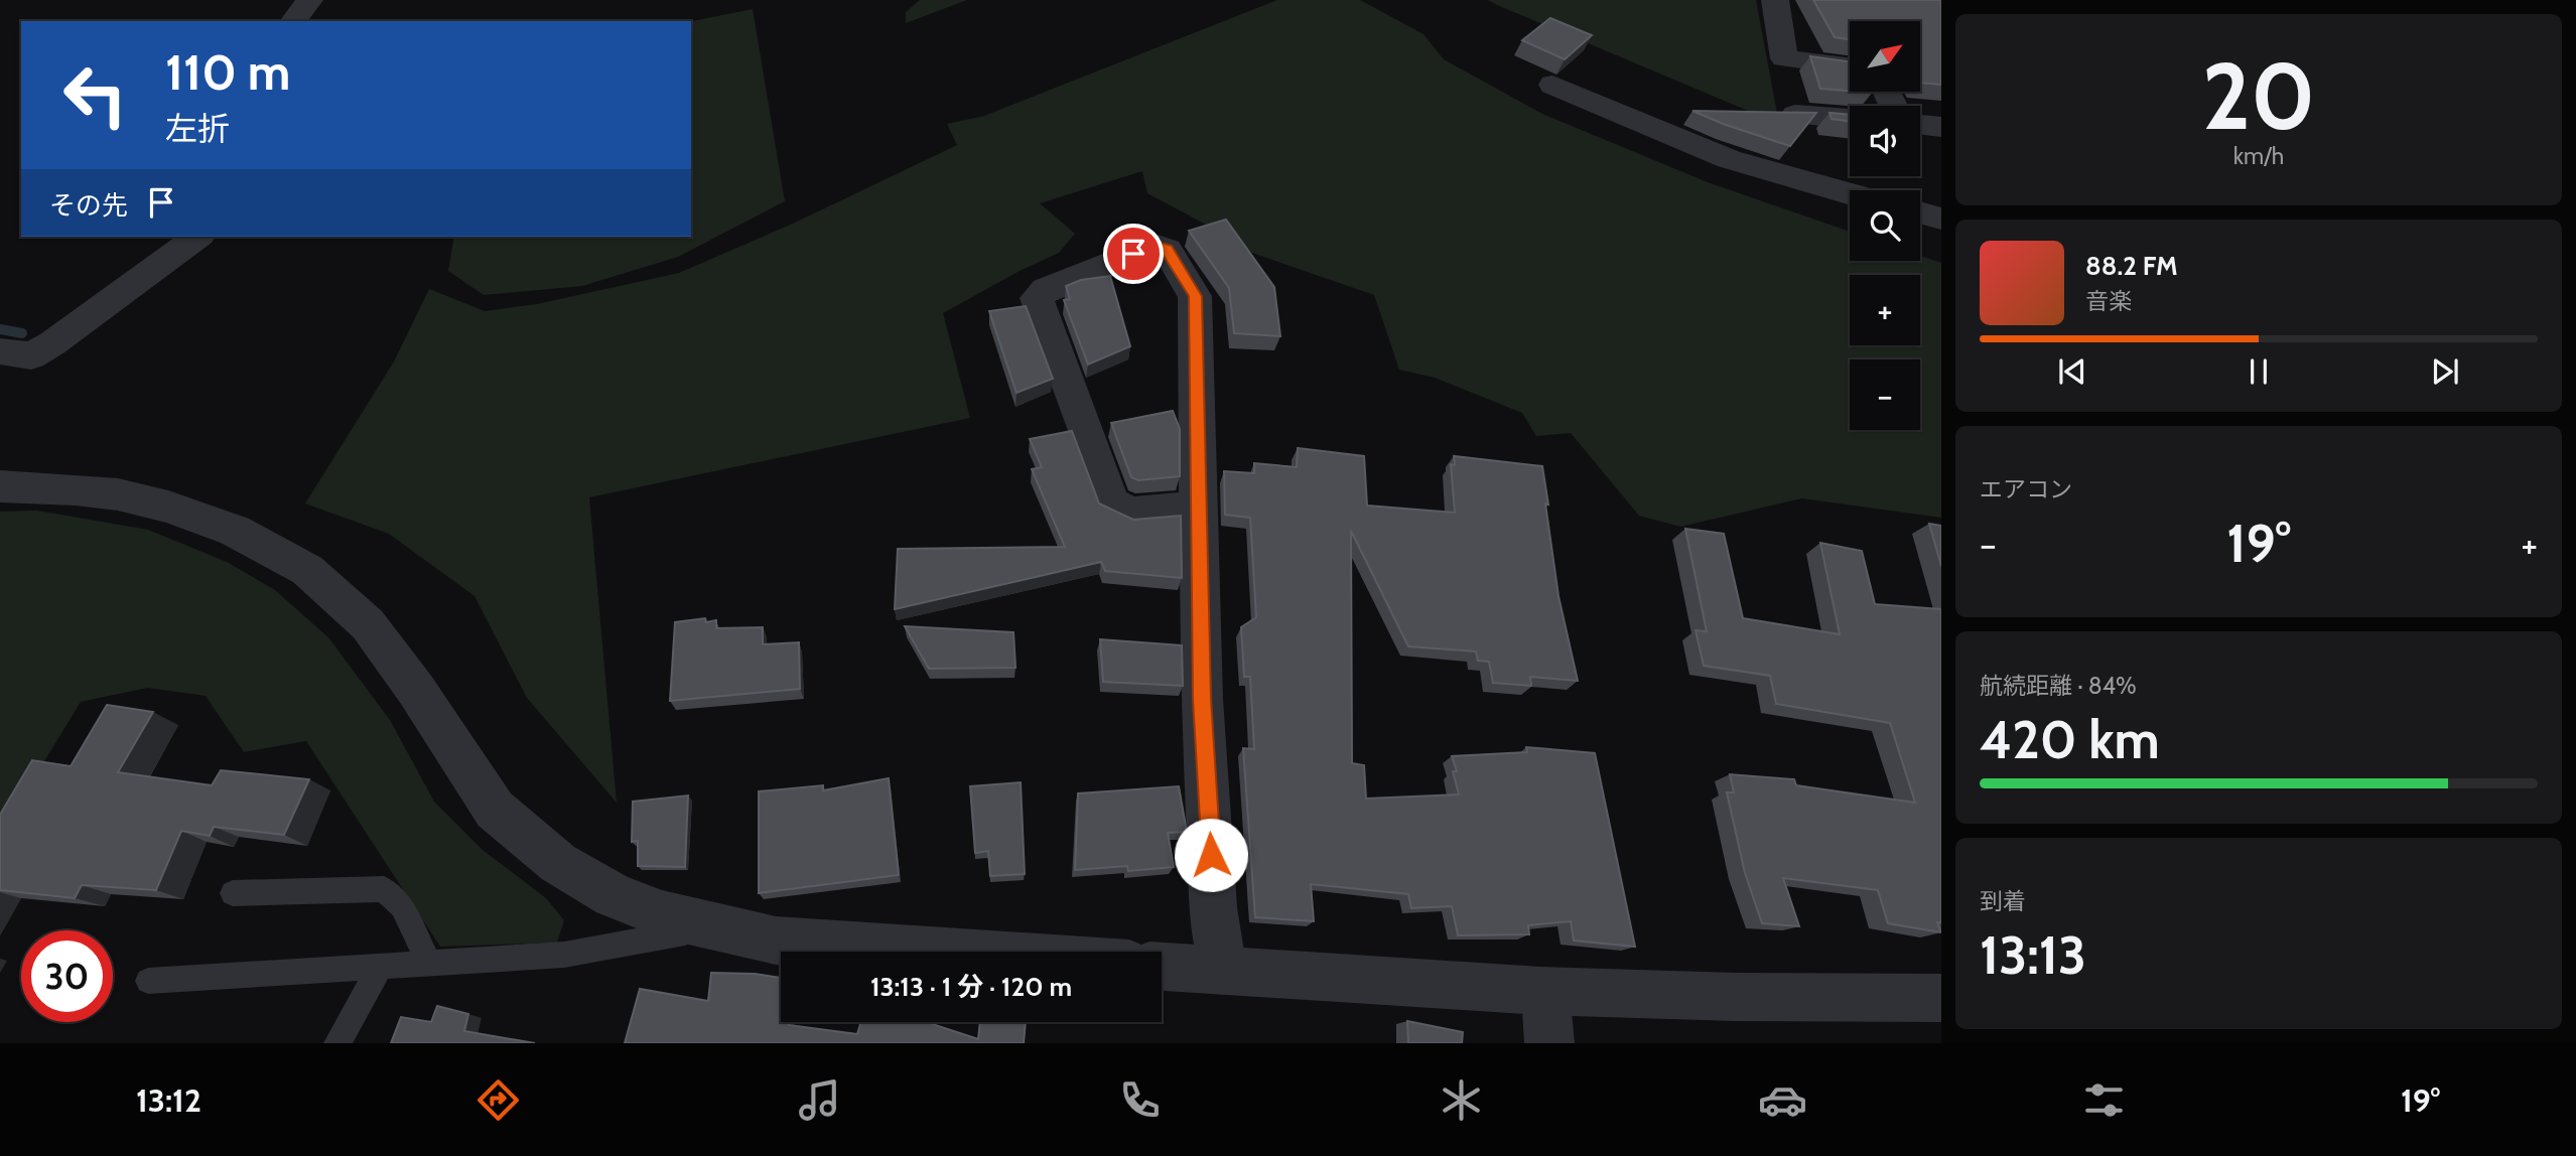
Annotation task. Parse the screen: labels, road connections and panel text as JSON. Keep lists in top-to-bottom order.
{
  "north": "top right",
  "page": {
    "tile": [
      ["20", "km/h"],
      "エアコン",
      ["航続距離 · 84%", "420 km"],
      ["到着", "13:13"]
    ],
    "map_buttons": ["+", "−"],
    "turn": ["110 m", "左折"],
    "then": "その先",
    "song": ["88.2 FM", "音楽"],
    "heat": ["−", "19°", "+"],
    "limit": "30",
    "trip": "13:13 · 1 分 · 120 m",
    "tabs": ["13:12", "19°"]
  }
}
